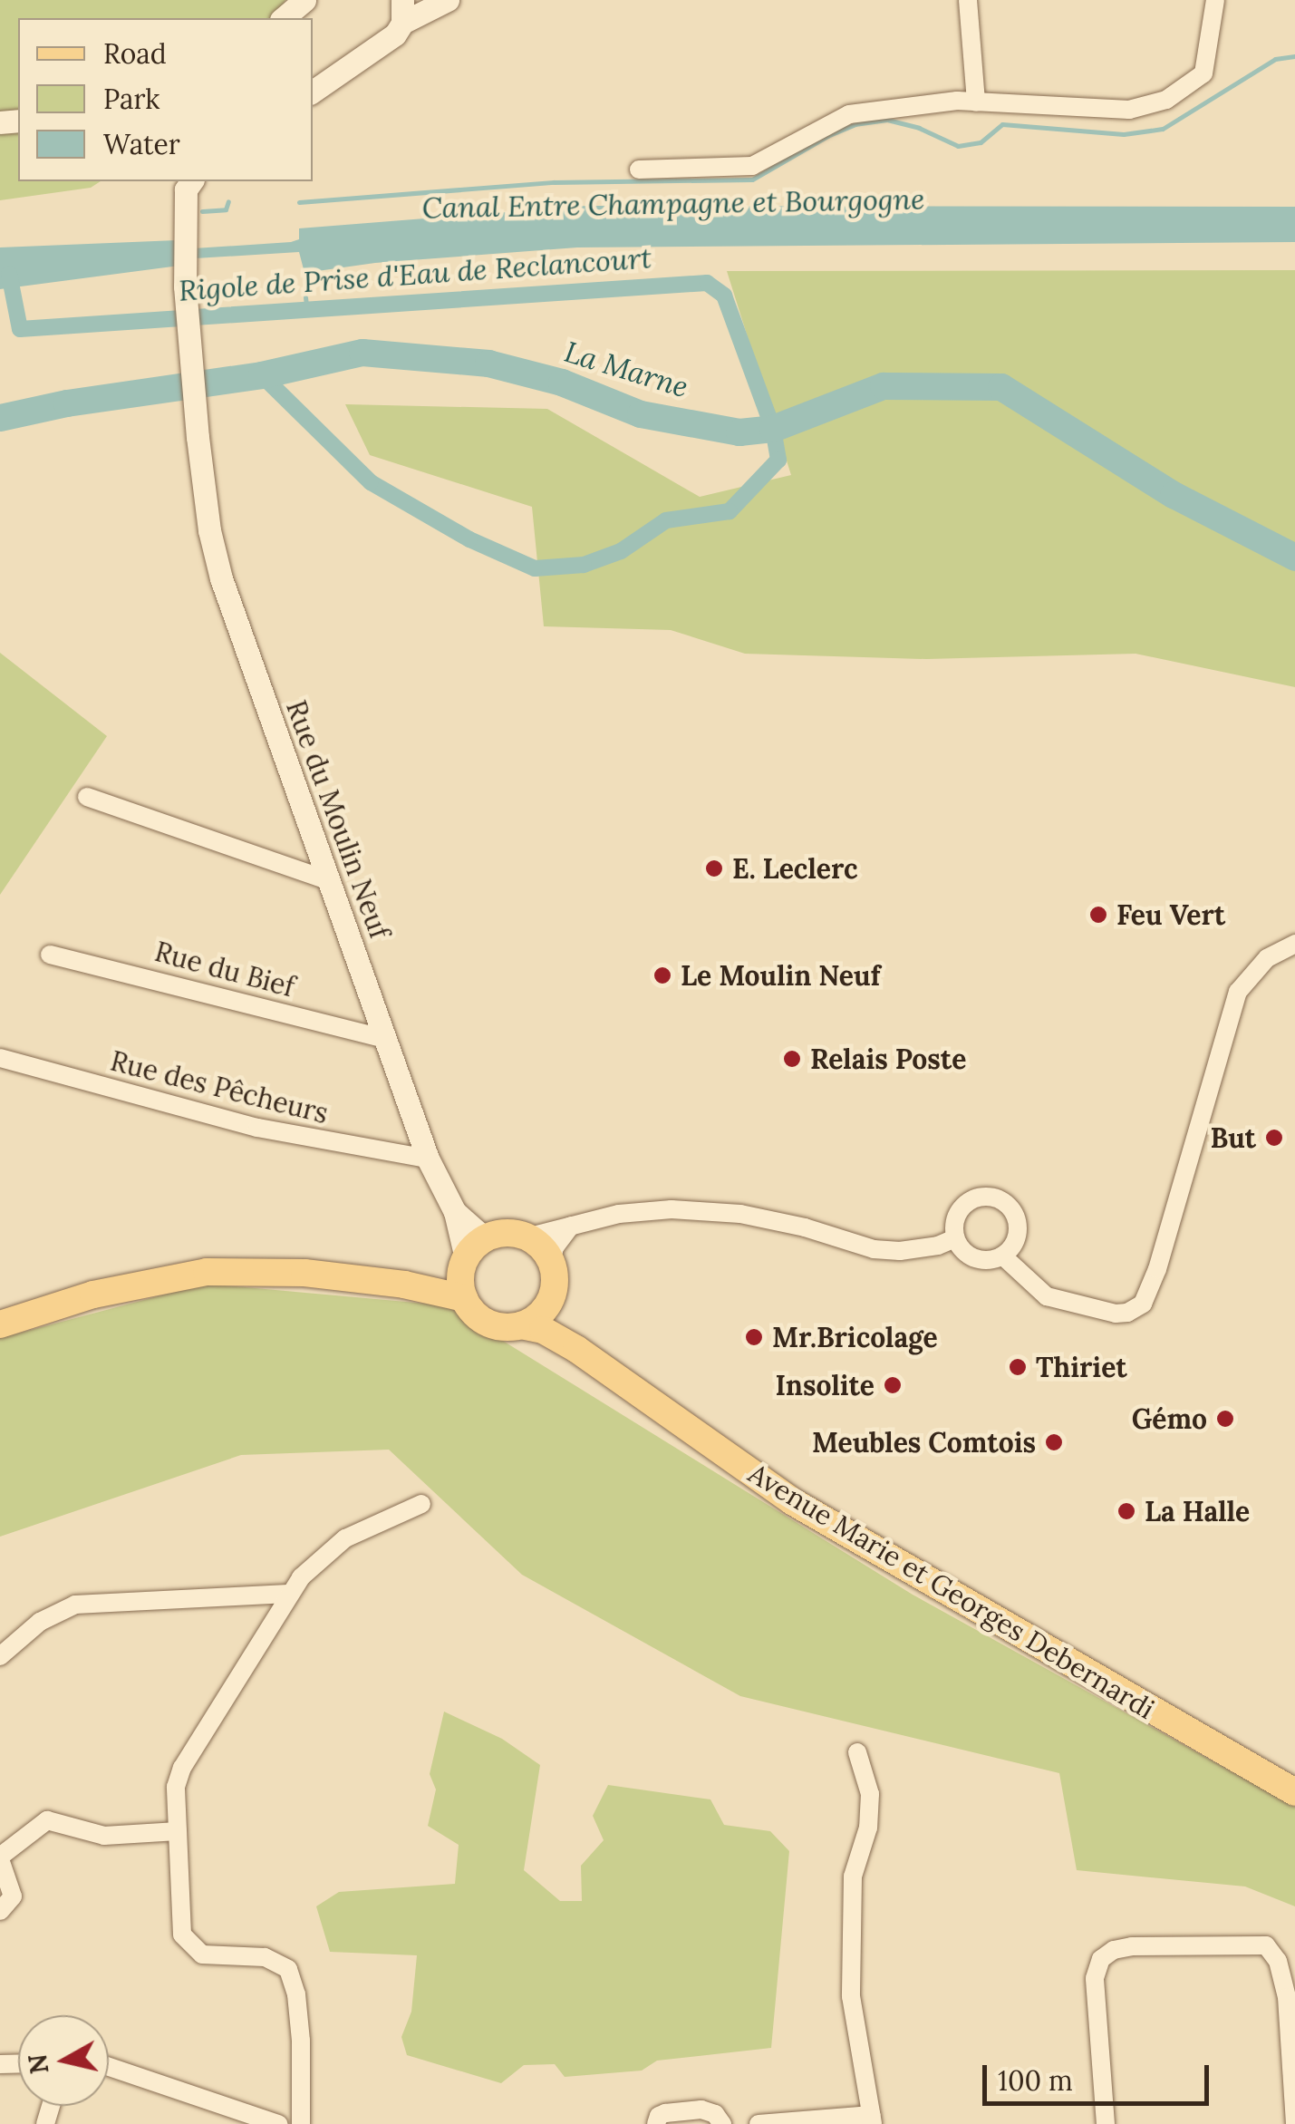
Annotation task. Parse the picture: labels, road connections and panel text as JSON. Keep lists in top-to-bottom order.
{
  "streets": {
    "main road": ["Avenue Marie et Georges Debernardi"],
    "street": ["Rue du Moulin Neuf", "Rue du Bief", "Rue des Pêcheurs"]
  },
  "crossings": [
    ["Rue du Moulin Neuf", "Rue du Bief"],
    ["Rue du Moulin Neuf", "Rue des Pêcheurs"],
    ["Rue du Moulin Neuf", "Avenue Marie et Georges Debernardi"]
  ],
  "water": ["Canal Entre Champagne et Bourgogne", "Rigole de Prise d'Eau de Reclancourt", "La Marne"],
  "places": [
    "E. Leclerc",
    "Feu Vert",
    "Le Moulin Neuf",
    "Relais Poste",
    "But",
    "Mr.Bricolage",
    "Thiriet",
    "Insolite",
    "Gémo",
    "Meubles Comtois",
    "La Halle"
  ],
  "legend": ["Road", "Park", "Water"],
  "scale_bar": "100 m",
  "north": "left"
}
